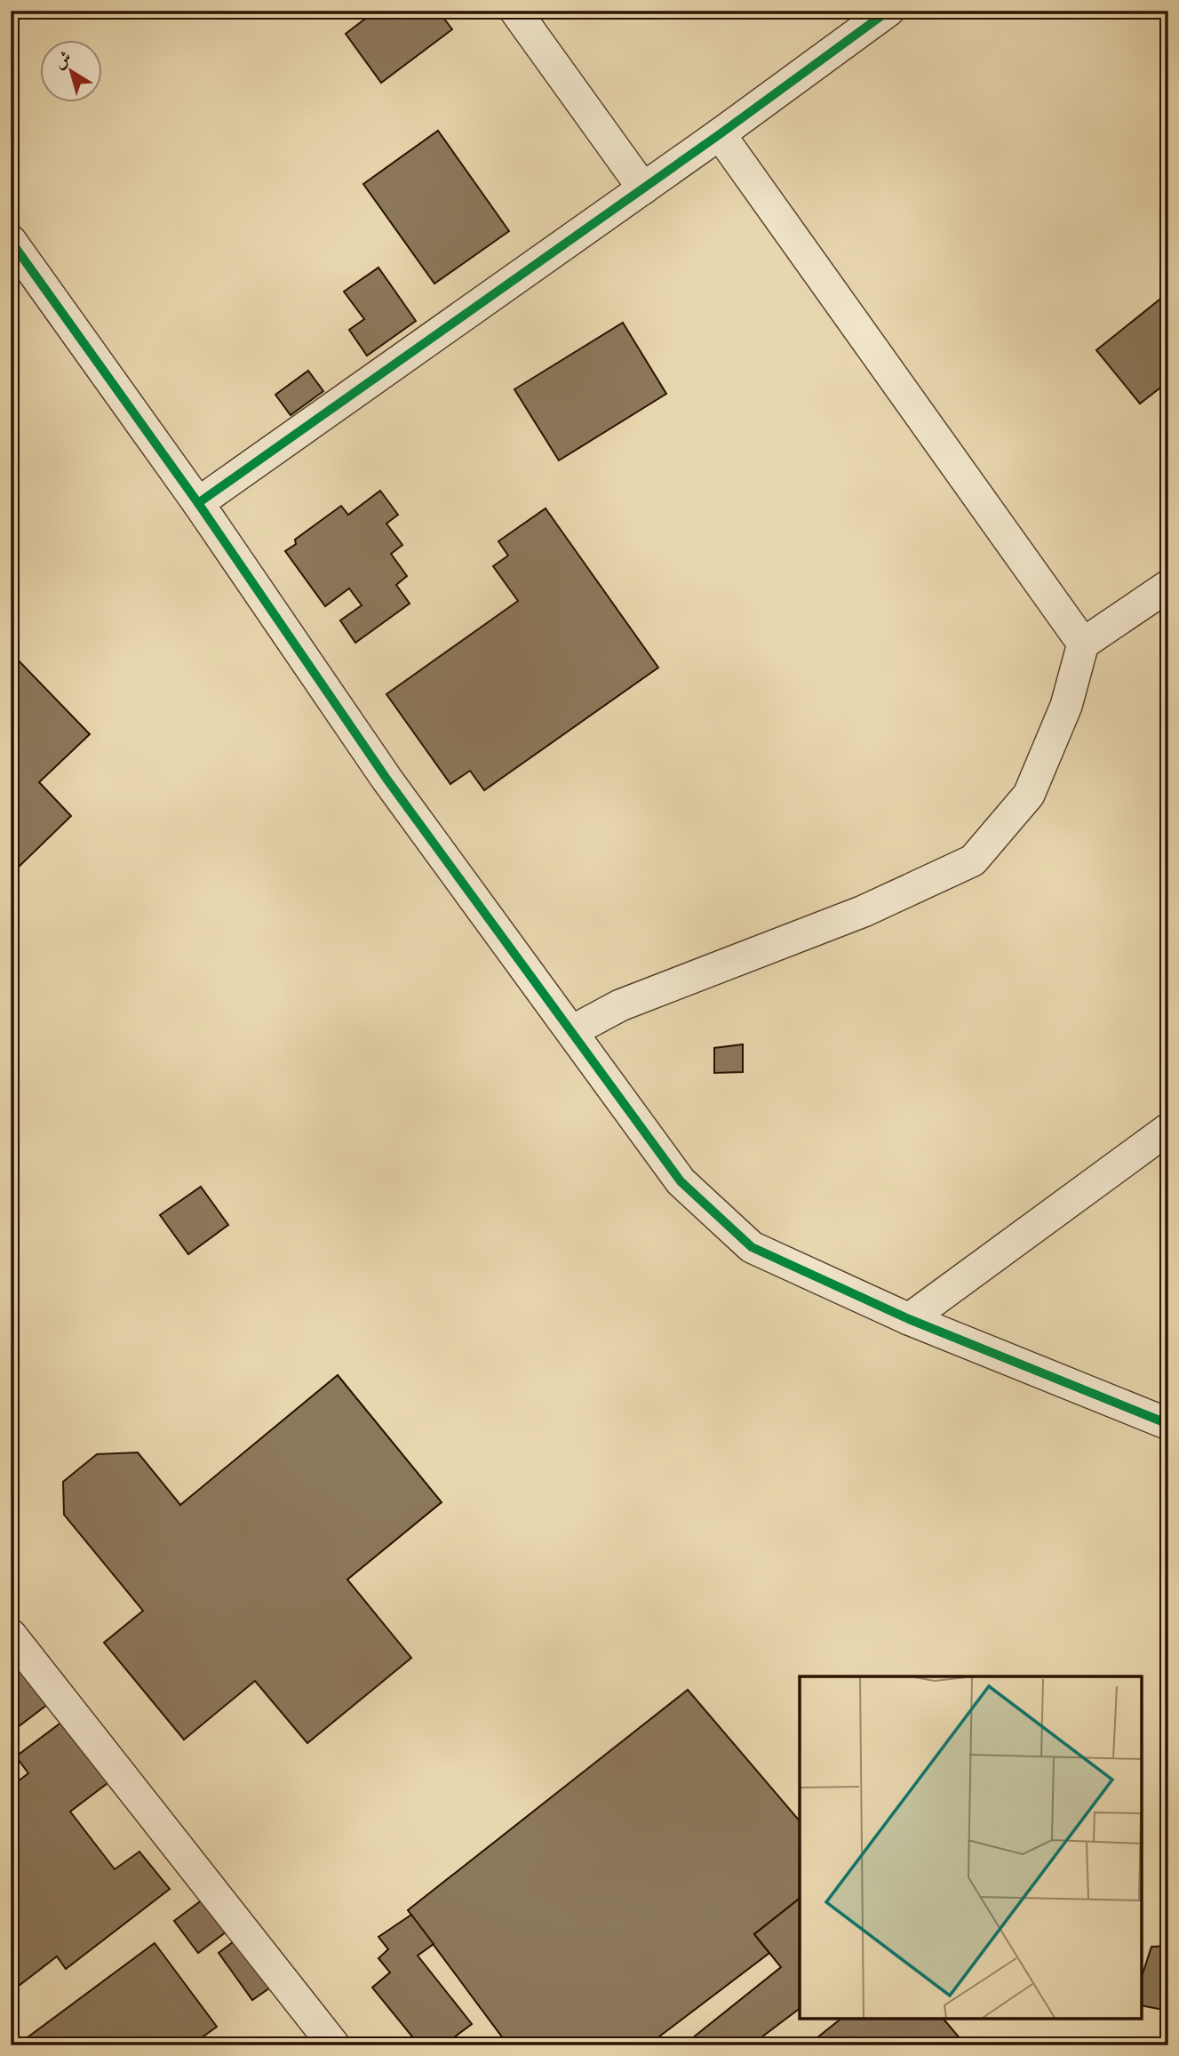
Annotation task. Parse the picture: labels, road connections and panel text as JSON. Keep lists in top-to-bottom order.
{
  "north": "top left"
}
